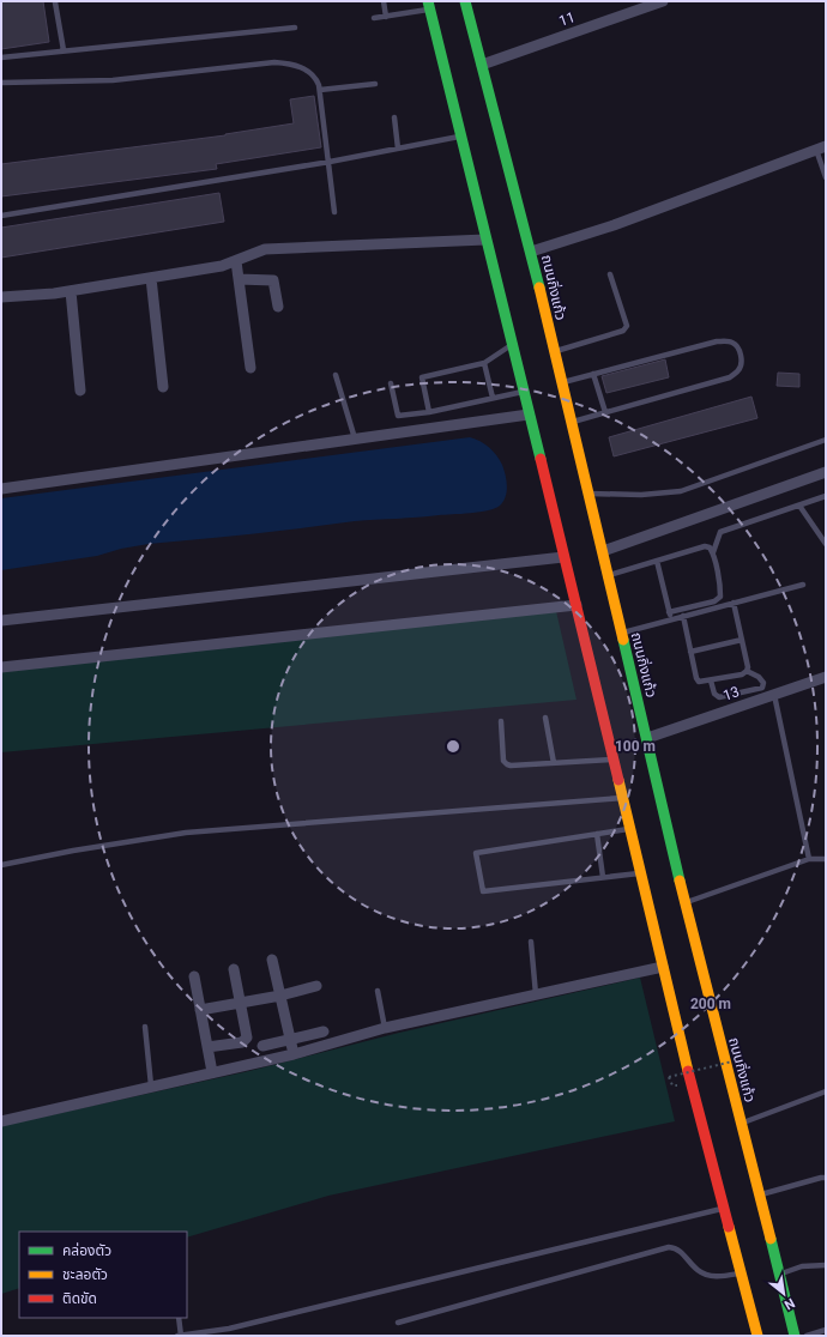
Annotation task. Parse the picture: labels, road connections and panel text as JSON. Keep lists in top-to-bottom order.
{
  "streets": {
    "main road": ["ถนนกิ่งแก้ว"],
    "street": ["11", "13"]
  },
  "crossings": [
    ["11", "ถนนกิ่งแก้ว"],
    ["ถนนกิ่งแก้ว", "13"]
  ],
  "legend": ["คล่องตัว", "ชะลอตัว", "ติดขัด"],
  "north": "bottom right",
  "rings": ["100 m", "200 m"]
}
